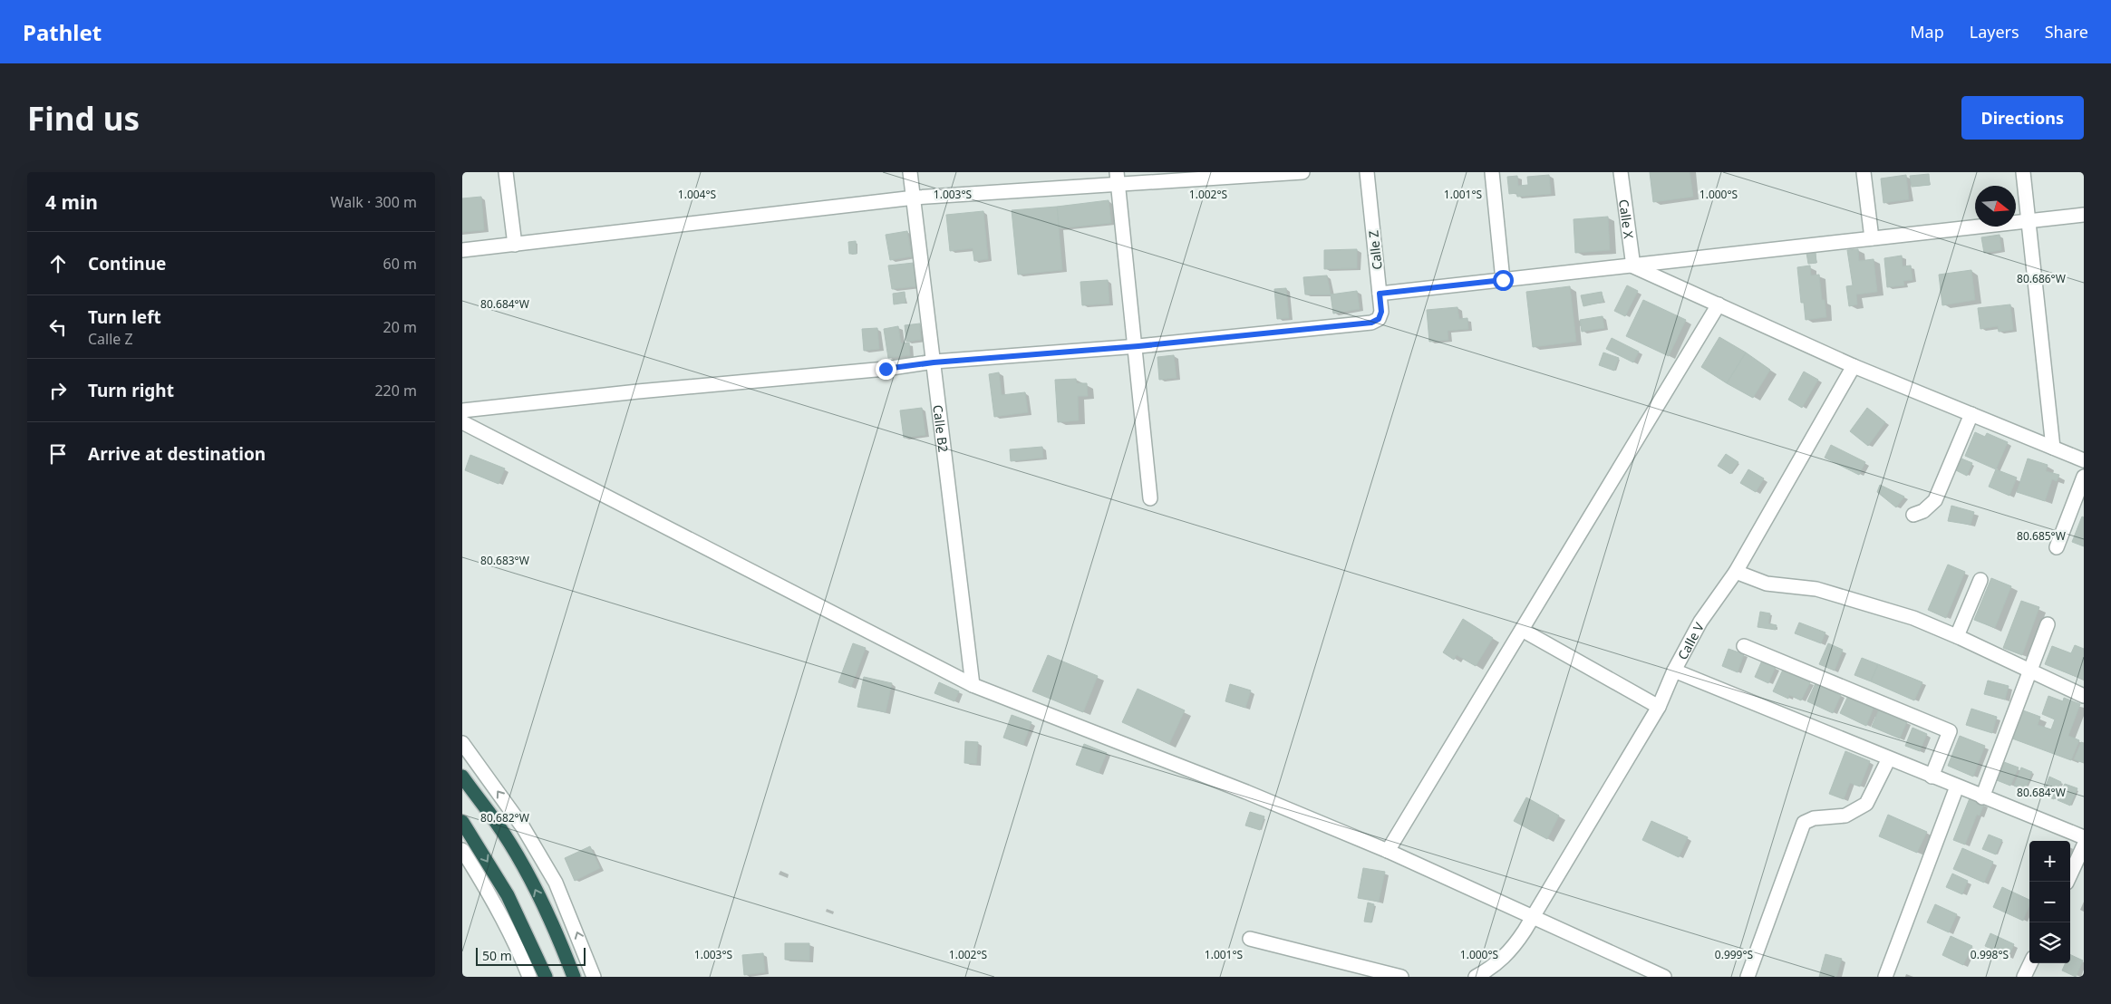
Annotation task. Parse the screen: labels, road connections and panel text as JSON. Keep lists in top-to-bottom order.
{
  "streets": {
    "street": [
      "Calle X",
      "Calle Z",
      "Calle B2",
      "Calle V"
    ]
  },
  "scale_bar": "50 m",
  "north": "right",
  "page": {
    "header": "Pathlet",
    "nav": ["Map", "Layers", "Share"],
    "buttons": "Directions",
    "title": "Find us",
    "heading": ["4 min", "Walk · 300 m"],
    "list": [
      ["Continue", "60 m"],
      ["Turn left", "Calle Z", "20 m"],
      ["Turn right", "220 m"],
      "Arrive at destination"
    ],
    "map_buttons": ["+", "−"],
    "scale": "50 m"
  },
  "coordinates": [
    "1.004°S",
    "1.003°S",
    "1.002°S",
    "1.001°S",
    "1.000°S",
    "80.686°W",
    "80.684°W",
    "80.685°W",
    "80.683°W",
    "80.682°W",
    "0.999°S",
    "0.998°S"
  ]
}
